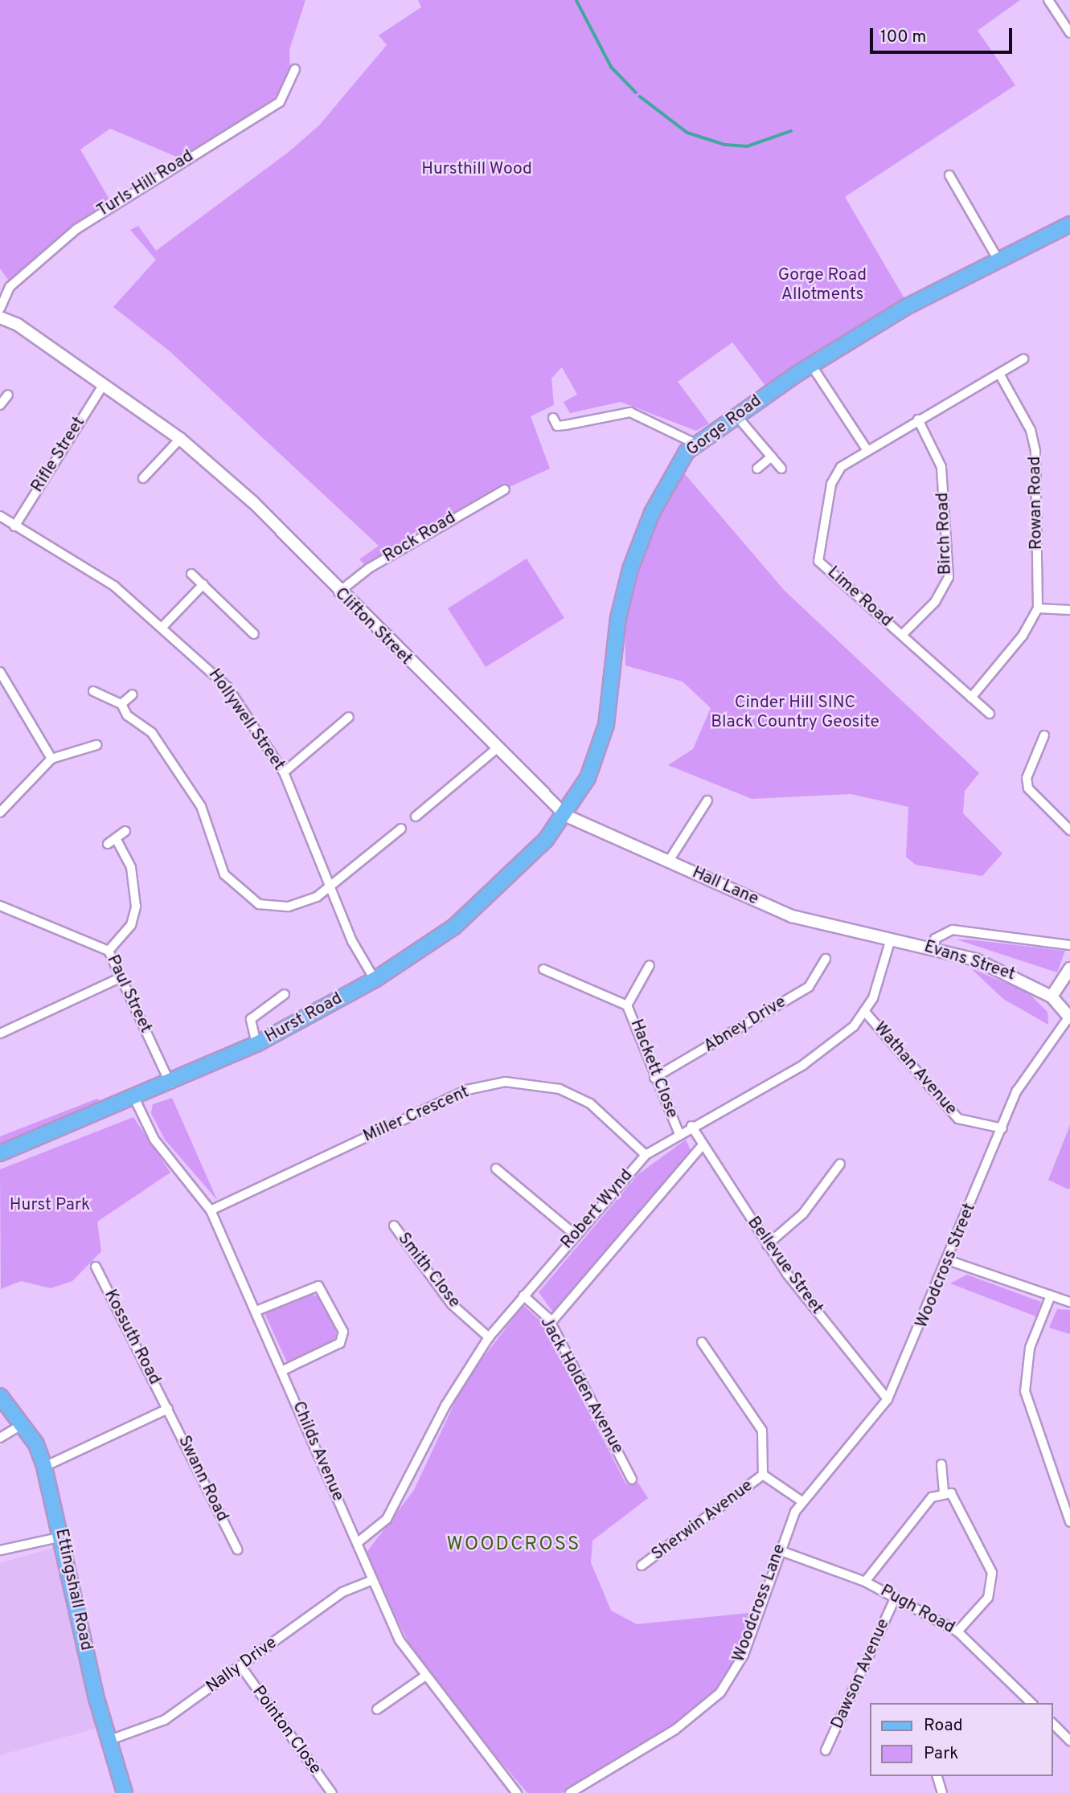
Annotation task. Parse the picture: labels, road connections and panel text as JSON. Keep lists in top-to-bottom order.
{
  "streets": {
    "main road": ["Gorge Road", "Hurst Road", "Ettingshall Road"],
    "street": [
      "Turls Hill Road",
      "Rifle Street",
      "Rowan Road",
      "Birch Road",
      "Rock Road",
      "Lime Road",
      "Clifton Street",
      "Hollywell Street",
      "Hall Lane",
      "Evans Street",
      "Paul Street",
      "Abney Drive",
      "Hackett Close",
      "Wathan Avenue",
      "Miller Crescent",
      "Robert Wynd",
      "Bellevue Street",
      "Woodcross Street",
      "Smith Close",
      "Kossuth Road",
      "Jack Holden Avenue",
      "Childs Avenue",
      "Swann Road",
      "Sherwin Avenue",
      "Woodcross Lane",
      "Pugh Road",
      "Nally Drive",
      "Dawson Avenue",
      "Pointon Close"
    ]
  },
  "crossings": [
    ["Gorge Road", "Clifton Street"],
    ["Gorge Road", "Hall Lane"],
    ["Gorge Road", "Hurst Road"],
    ["Rifle Street", "Clifton Street"],
    ["Rifle Street", "Hollywell Street"],
    ["Birch Road", "Lime Road"],
    ["Rock Road", "Clifton Street"],
    ["Clifton Street", "Hall Lane"],
    ["Clifton Street", "Hurst Road"],
    ["Hollywell Street", "Hurst Road"],
    ["Hall Lane", "Evans Street"],
    ["Hall Lane", "Hurst Road"],
    ["Hall Lane", "Robert Wynd"],
    ["Evans Street", "Robert Wynd"],
    ["Evans Street", "Woodcross Street"],
    ["Paul Street", "Hurst Road"],
    ["Hurst Road", "Childs Avenue"],
    ["Abney Drive", "Hackett Close"],
    ["Hackett Close", "Robert Wynd"],
    ["Wathan Avenue", "Robert Wynd"],
    ["Wathan Avenue", "Woodcross Street"],
    ["Miller Crescent", "Robert Wynd"],
    ["Miller Crescent", "Childs Avenue"],
    ["Robert Wynd", "Bellevue Street"],
    ["Robert Wynd", "Smith Close"],
    ["Robert Wynd", "Jack Holden Avenue"],
    ["Robert Wynd", "Childs Avenue"],
    ["Bellevue Street", "Woodcross Street"],
    ["Woodcross Street", "Woodcross Lane"],
    ["Kossuth Road", "Swann Road"],
    ["Childs Avenue", "Nally Drive"],
    ["Ettingshall Road", "Nally Drive"],
    ["Woodcross Lane", "Pugh Road"],
    ["Pugh Road", "Dawson Avenue"],
    ["Nally Drive", "Pointon Close"]
  ],
  "districts": ["WOODCROSS"],
  "parks": [
    "Hursthill Wood",
    "Gorge Road Allotments",
    "Cinder Hill SINC Black Country Geosite",
    "Hurst Park"
  ],
  "legend": ["Road", "Park"],
  "scale_bar": "100 m"
}
